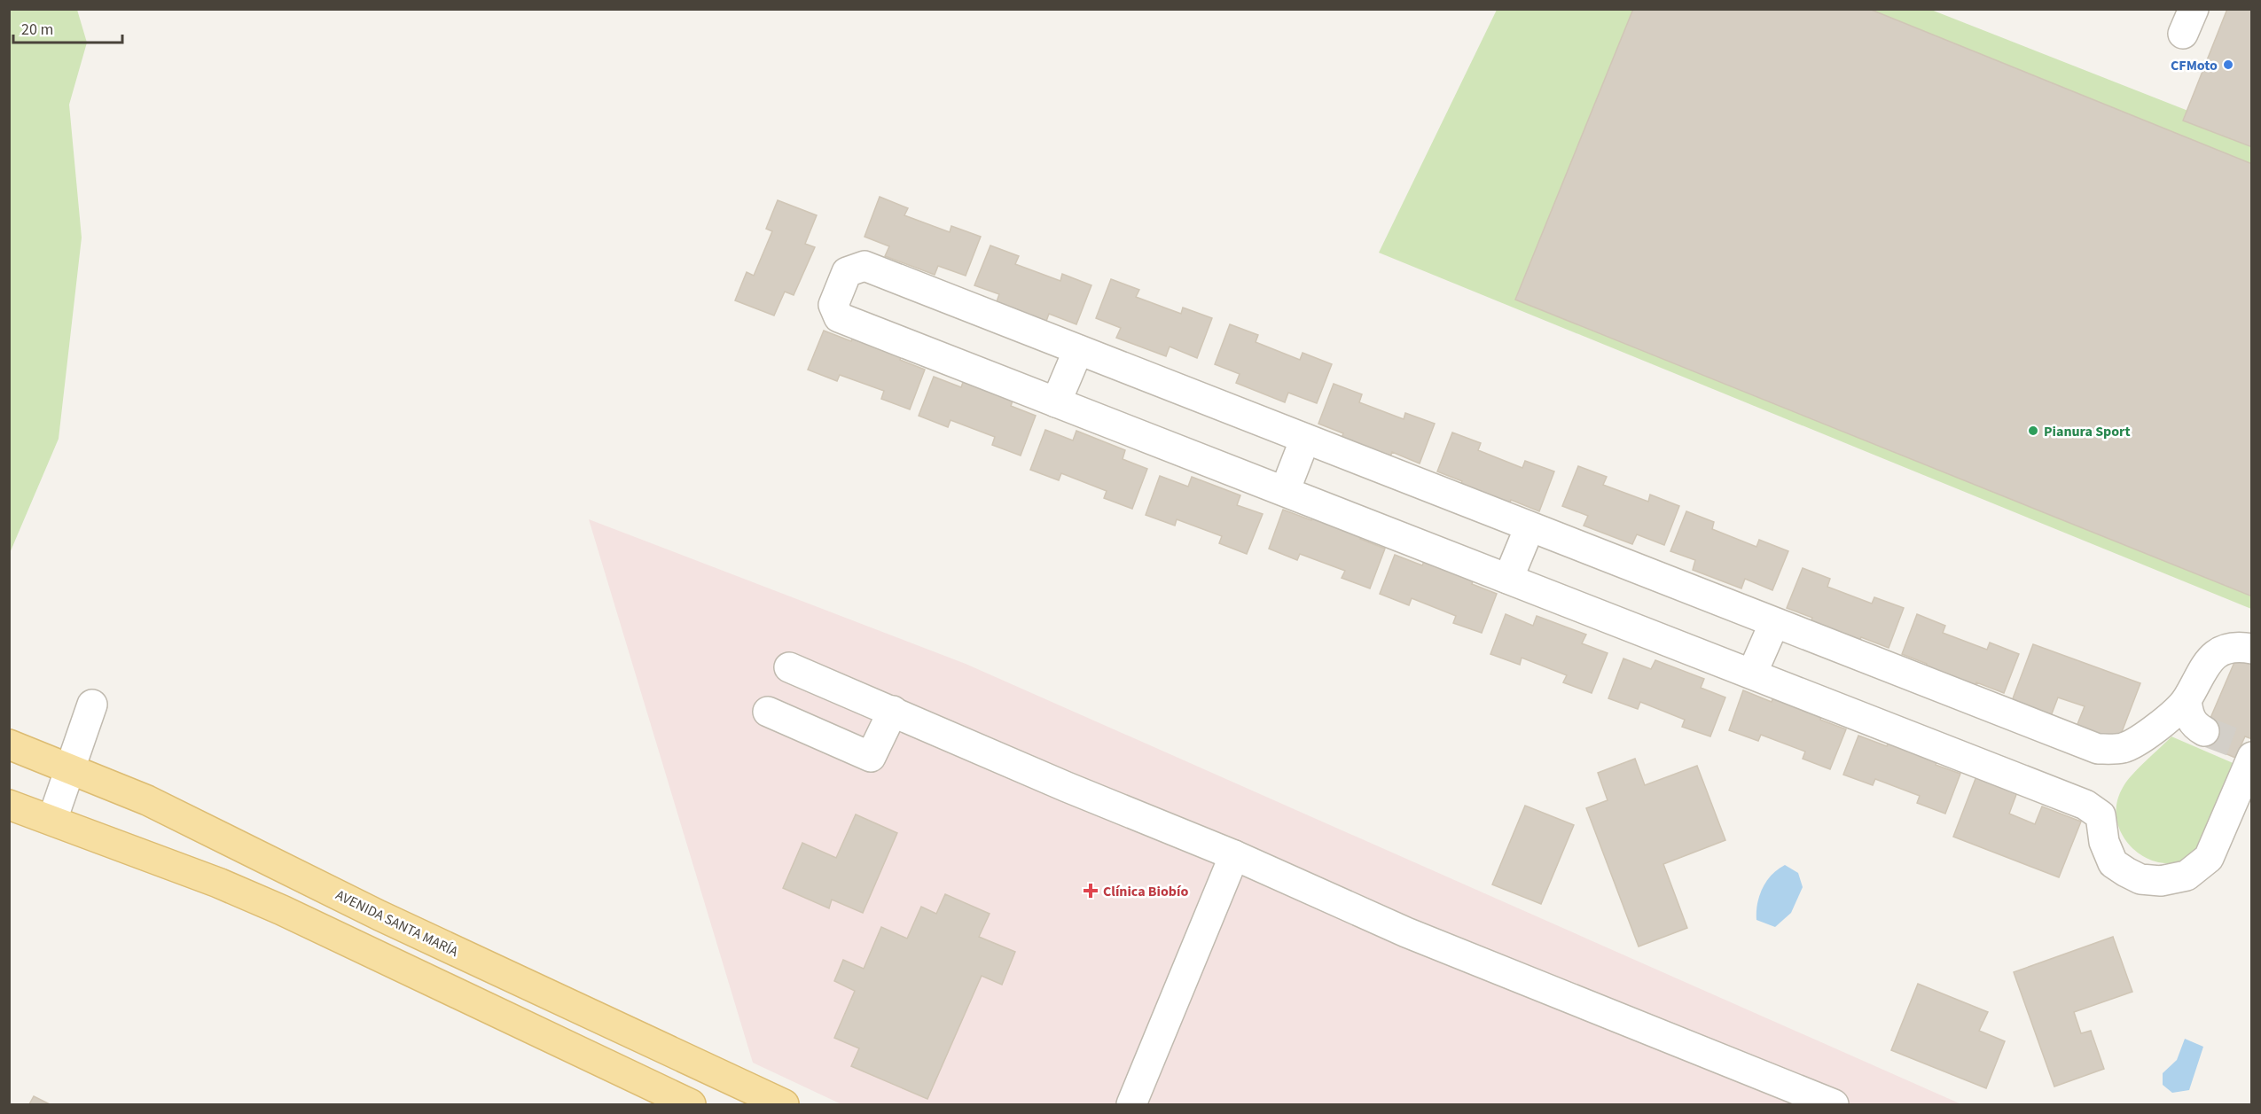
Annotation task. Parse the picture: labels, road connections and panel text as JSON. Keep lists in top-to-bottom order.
{
  "streets": {
    "main road": ["AVENIDA SANTA MARÍA"]
  },
  "places": {
    "other": ["CFMoto", "Pianura Sport"],
    "health": ["Clínica Biobío"]
  },
  "scale_bar": "20 m"
}
